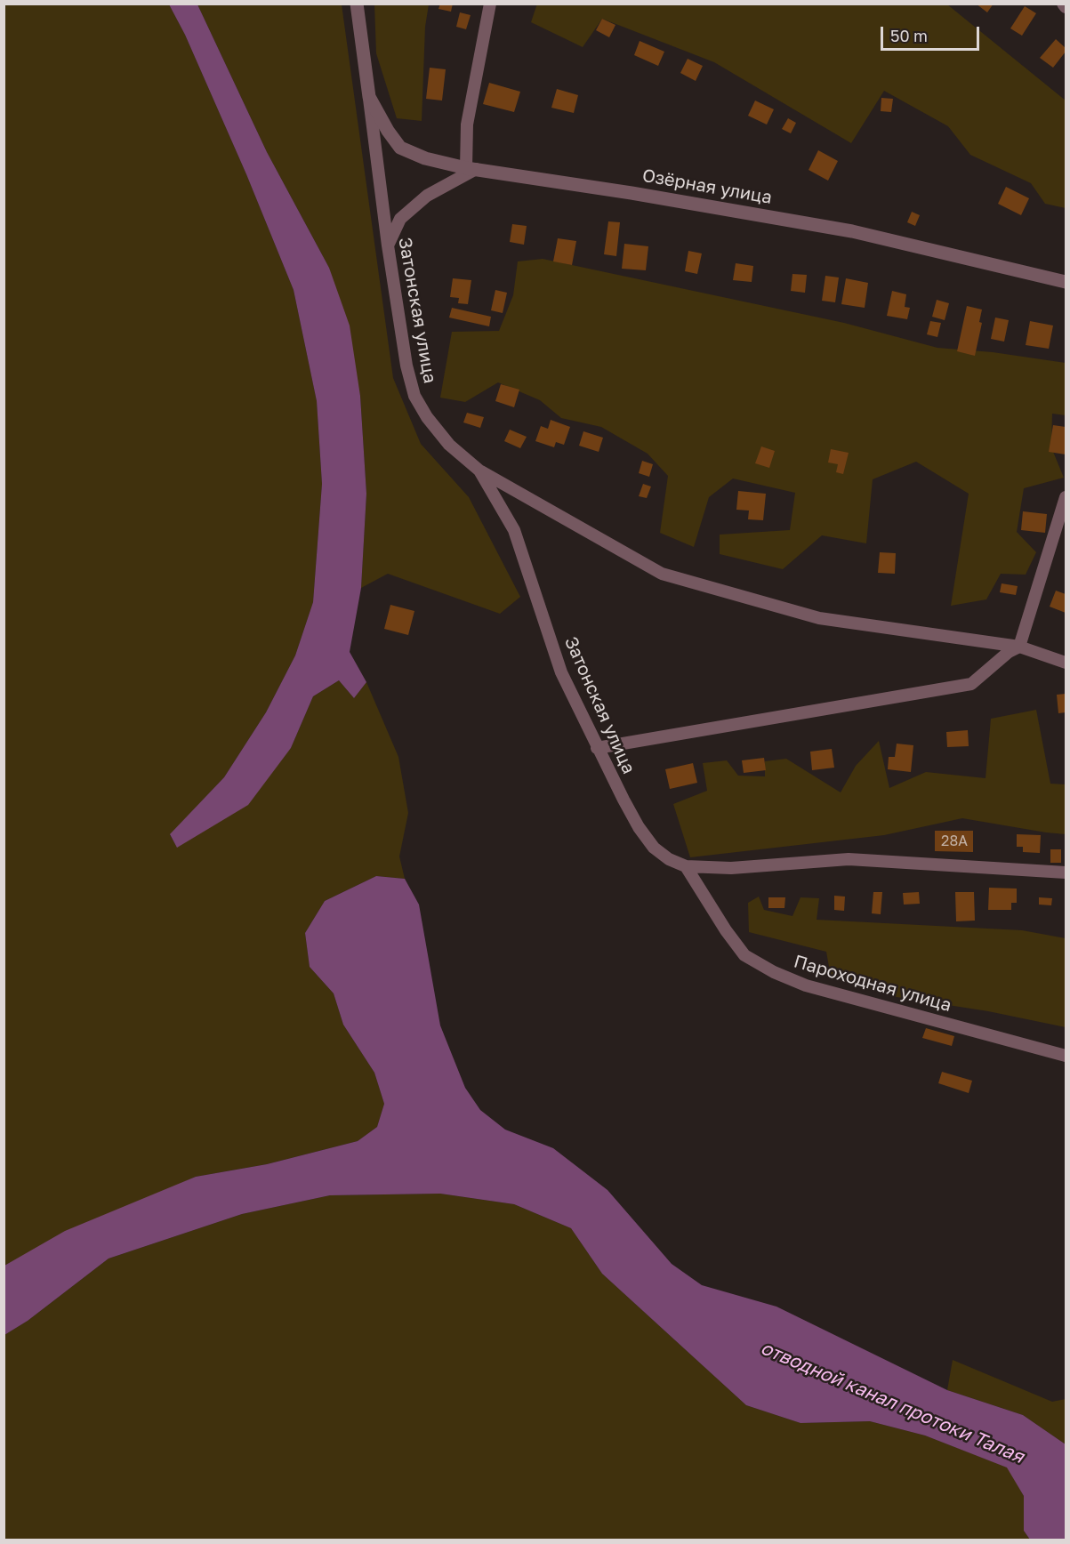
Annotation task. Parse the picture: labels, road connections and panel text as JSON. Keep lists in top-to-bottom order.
{
  "streets": {
    "street": ["Озёрная улица", "Затонская улица", "Пароходная улица"]
  },
  "crossings": [
    ["Озёрная улица", "Затонская улица"],
    ["Затонская улица", "Пароходная улица"]
  ],
  "water": ["отводной канал протоки Талая"],
  "house_numbers": ["28А"],
  "scale_bar": "50 m"
}
